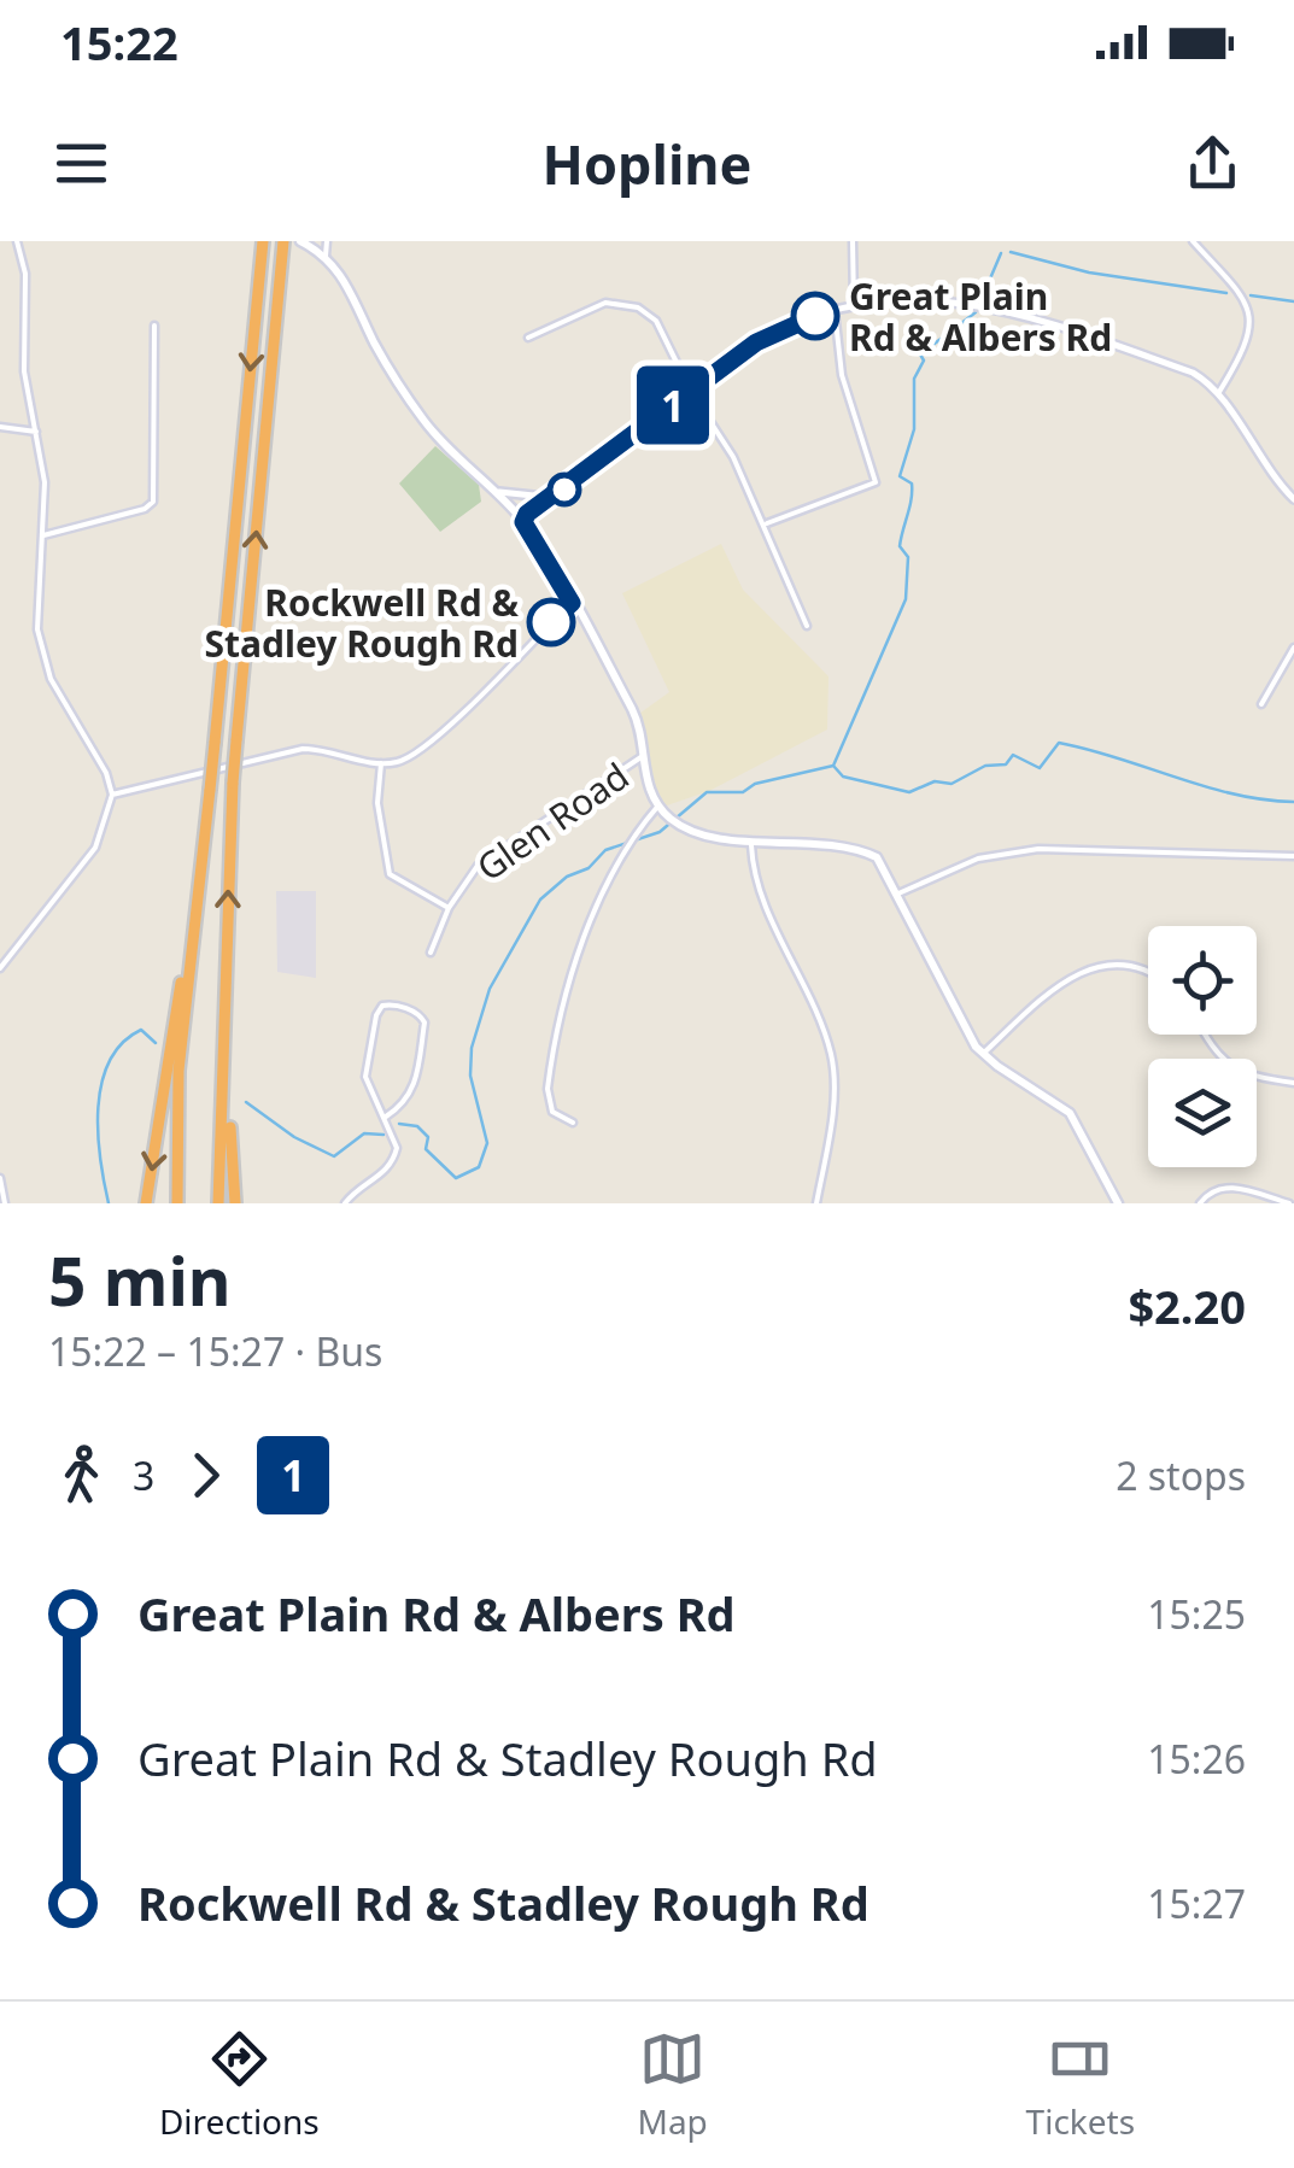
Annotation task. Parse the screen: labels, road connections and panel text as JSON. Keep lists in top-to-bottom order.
{
  "streets": {
    "street": ["Glen Road"]
  },
  "places": ["Great Plain Rd & Albers Rd", "Rockwell Rd & Stadley Rough Rd"],
  "lines": ["bus line 1"],
  "page": {
    "status": "15:22",
    "header": "Hopline",
    "on_map": "1",
    "heading": ["5 min", "15:22 – 15:27 · Bus", "$2.20"],
    "legs": ["3", "1", "2 stops"],
    "list": [
      {
        "name": "Great Plain Rd & Albers Rd",
        "value": "15:25"
      },
      {
        "name": "Great Plain Rd & Stadley Rough Rd",
        "value": "15:26"
      },
      {
        "name": "Rockwell Rd & Stadley Rough Rd",
        "value": "15:27"
      }
    ],
    "tabs": ["Directions", "Map", "Tickets"]
  }
}
